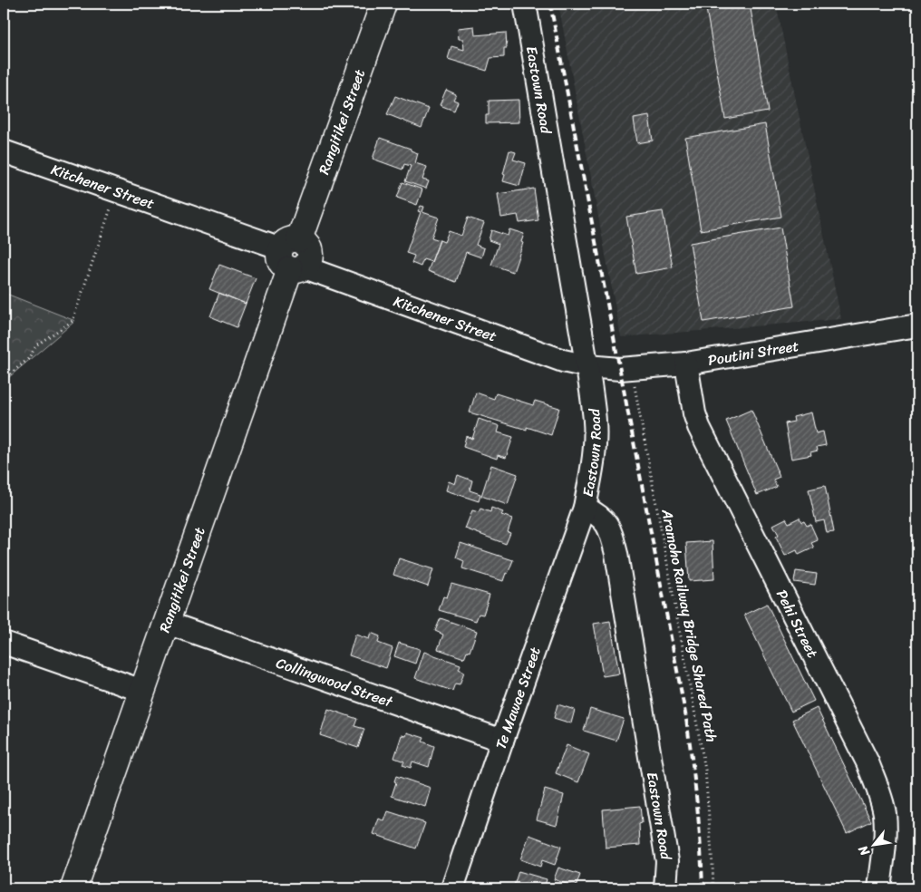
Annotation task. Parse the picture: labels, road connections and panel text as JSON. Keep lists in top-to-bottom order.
{
  "streets": {
    "street": [
      "Eastown Road",
      "Rangitikei Street",
      "Kitchener Street",
      "Poutini Street",
      "Pehi Street",
      "Collingwood Street",
      "Te Mawae Street"
    ],
    "path": ["Aramoho Railway Bridge Shared Path"]
  },
  "crossings": [
    ["Eastown Road", "Kitchener Street"],
    ["Eastown Road", "Poutini Street"],
    ["Eastown Road", "Te Mawae Street"],
    ["Rangitikei Street", "Kitchener Street"],
    ["Rangitikei Street", "Collingwood Street"],
    ["Kitchener Street", "Poutini Street"],
    ["Poutini Street", "Pehi Street"],
    ["Poutini Street", "Aramoho Railway Bridge Shared Path"],
    ["Collingwood Street", "Te Mawae Street"]
  ],
  "north": "bottom left"
}
